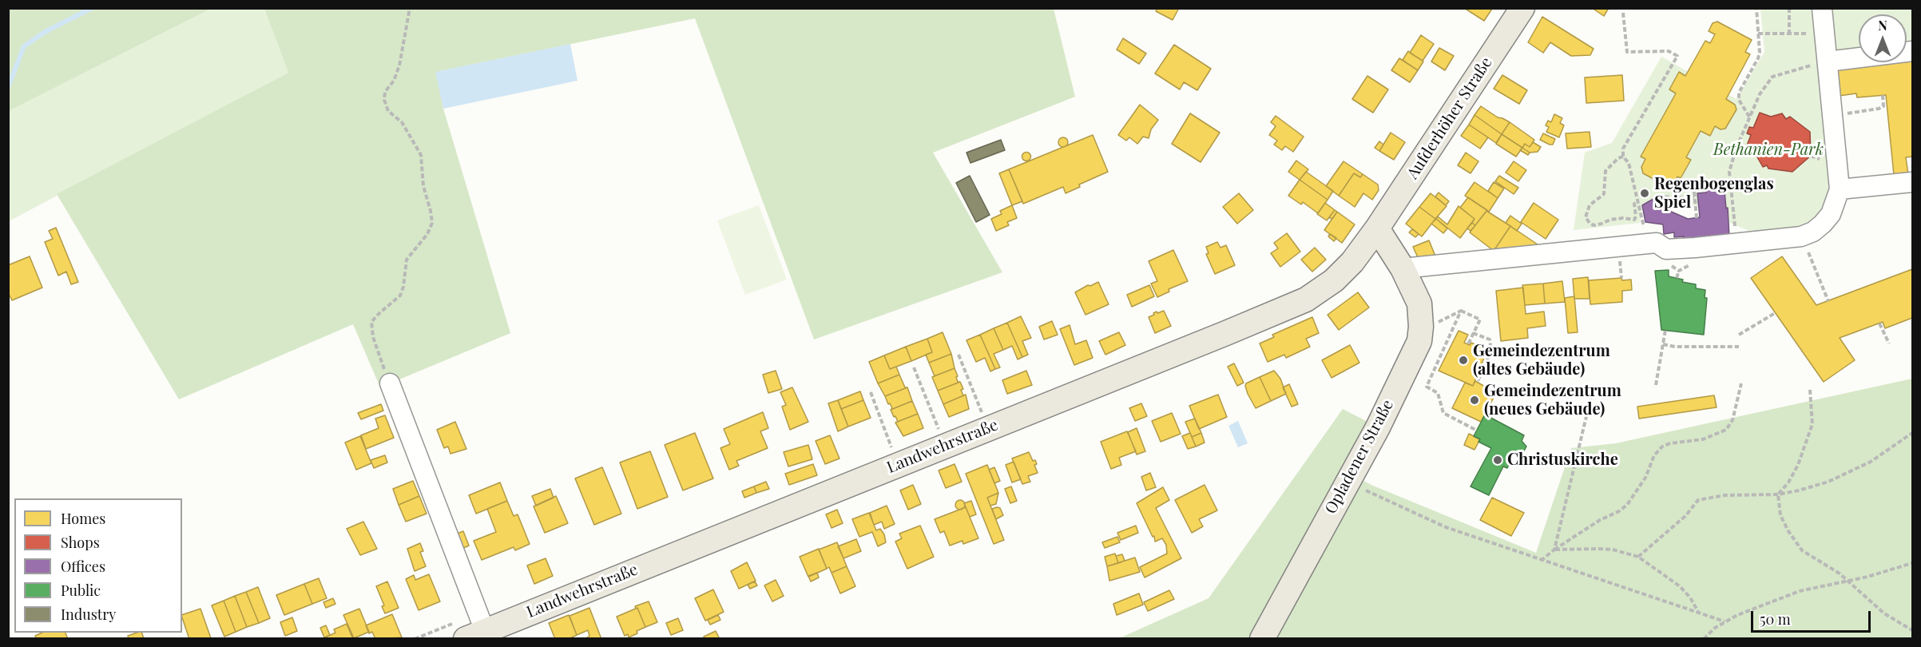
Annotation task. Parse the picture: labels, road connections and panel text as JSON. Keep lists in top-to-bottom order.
{
  "streets": {
    "main road": ["Aufderhöher Straße", "Landwehrstraße", "Opladener Straße"]
  },
  "crossings": [
    ["Aufderhöher Straße", "Landwehrstraße"],
    ["Aufderhöher Straße", "Opladener Straße"],
    ["Landwehrstraße", "Opladener Straße"]
  ],
  "parks": ["Bethanien-Park"],
  "places": [
    "Regenbogenglas Spiel",
    "Gemeindezentrum (altes Gebäude)",
    "Gemeindezentrum (neues Gebäude)",
    "Christuskirche"
  ],
  "legend": [
    "Homes",
    "Shops",
    "Offices",
    "Public",
    "Industry"
  ],
  "scale_bar": "50 m",
  "north": "top"
}
